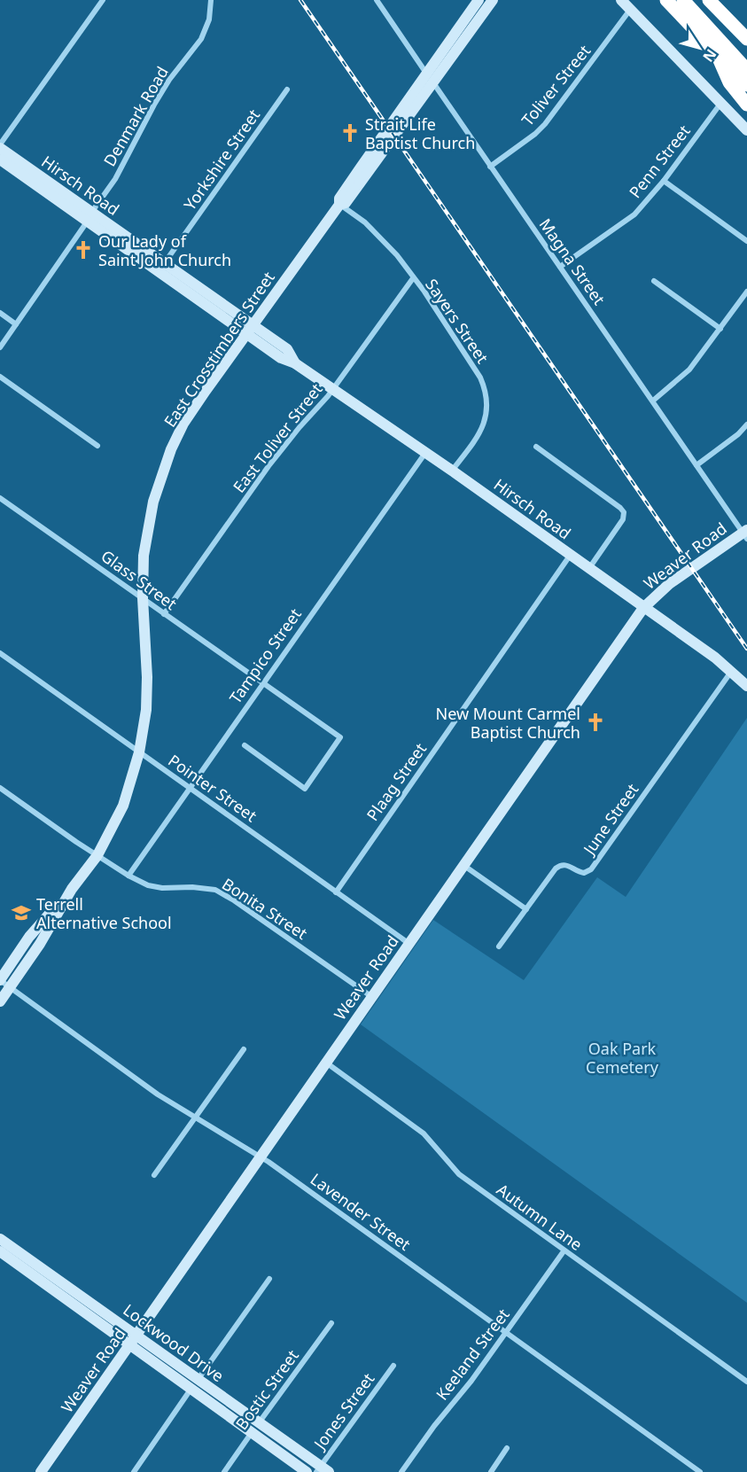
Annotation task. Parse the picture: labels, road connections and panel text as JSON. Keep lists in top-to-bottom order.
{
  "streets": {
    "main road": [
      "Hirsch Road",
      "East Crosstimbers Street",
      "Weaver Road",
      "Lockwood Drive"
    ],
    "street": [
      "Toliver Street",
      "Denmark Road",
      "Yorkshire Street",
      "Penn Street",
      "Magna Street",
      "Sayers Street",
      "East Toliver Street",
      "Glass Street",
      "Tampico Street",
      "Plaag Street",
      "Pointer Street",
      "June Street",
      "Bonita Street",
      "Lavender Street",
      "Autumn Lane",
      "Keeland Street",
      "Bostic Street",
      "Jones Street"
    ]
  },
  "crossings": [
    ["Toliver Street", "Magna Street"],
    ["Denmark Road", "Hirsch Road"],
    ["Yorkshire Street", "Hirsch Road"],
    ["Penn Street", "Magna Street"],
    ["Hirsch Road", "Sayers Street"],
    ["Hirsch Road", "East Crosstimbers Street"],
    ["Hirsch Road", "East Toliver Street"],
    ["Hirsch Road", "Weaver Road"],
    ["Hirsch Road", "Tampico Street"],
    ["Hirsch Road", "Plaag Street"],
    ["Hirsch Road", "June Street"],
    ["Magna Street", "East Crosstimbers Street"],
    ["Magna Street", "Weaver Road"],
    ["Sayers Street", "East Crosstimbers Street"],
    ["Sayers Street", "East Toliver Street"],
    ["East Crosstimbers Street", "Glass Street"],
    ["East Crosstimbers Street", "Pointer Street"],
    ["East Crosstimbers Street", "Bonita Street"],
    ["East Crosstimbers Street", "Lavender Street"],
    ["East Toliver Street", "Glass Street"],
    ["Weaver Road", "Pointer Street"],
    ["Weaver Road", "Bonita Street"],
    ["Weaver Road", "Lavender Street"],
    ["Weaver Road", "Autumn Lane"],
    ["Weaver Road", "Lockwood Drive"],
    ["Glass Street", "Tampico Street"],
    ["Tampico Street", "Pointer Street"],
    ["Tampico Street", "Bonita Street"],
    ["Plaag Street", "Pointer Street"],
    ["Lavender Street", "Keeland Street"],
    ["Autumn Lane", "Keeland Street"],
    ["Lockwood Drive", "Bostic Street"],
    ["Lockwood Drive", "Jones Street"]
  ],
  "parks": ["Oak Park Cemetery"],
  "places": {
    "church": ["Strait Life Baptist Church", "Our Lady of Saint John Church", "New Mount Carmel Baptist Church"],
    "school or university": ["Terrell Alternative School"]
  },
  "north": "bottom right"
}
